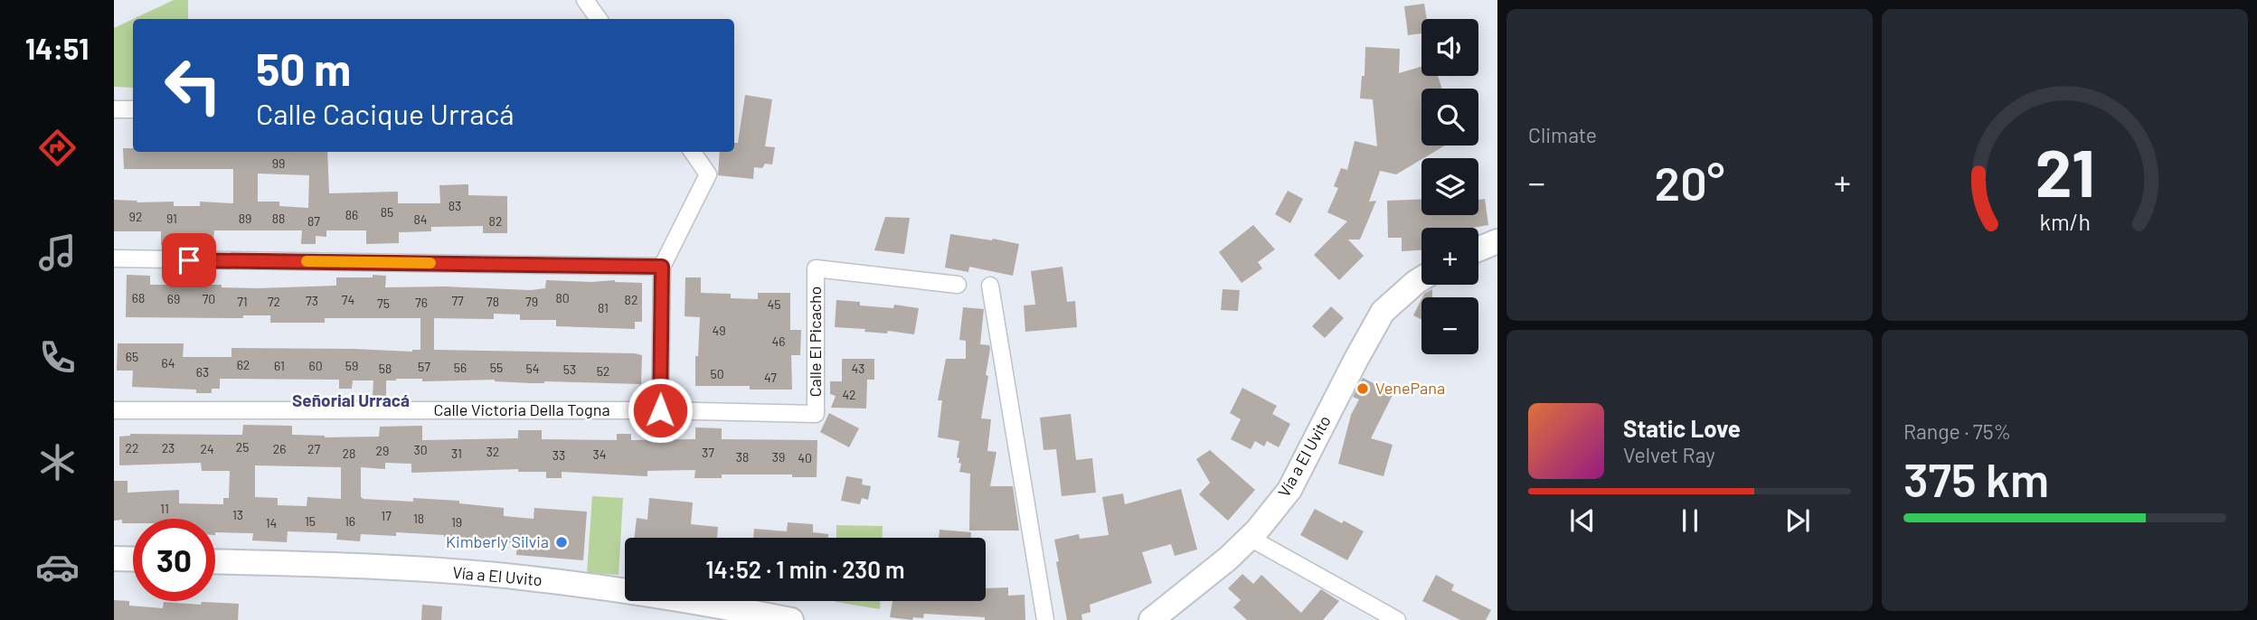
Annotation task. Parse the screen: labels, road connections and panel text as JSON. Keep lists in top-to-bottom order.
{
  "streets": {
    "street": ["Calle El Picacho", "Calle Victoria Della Togna", "Vía a El Uvito"]
  },
  "crossings": [
    ["Calle El Picacho", "Calle Victoria Della Togna"]
  ],
  "districts": ["Señorial Urracá"],
  "places": ["VenePana", "Kimberly Silvia"],
  "house_numbers": [
    "99",
    "83",
    "85",
    "86",
    "92",
    "91",
    "89",
    "88",
    "84",
    "87",
    "82",
    "68",
    "80",
    "69",
    "70",
    "74",
    "82",
    "73",
    "77",
    "71",
    "72",
    "78",
    "79",
    "76",
    "75",
    "45",
    "81",
    "49",
    "46",
    "65",
    "64",
    "62",
    "61",
    "60",
    "59",
    "57",
    "56",
    "55",
    "58",
    "54",
    "43",
    "53",
    "52",
    "63",
    "50",
    "47",
    "42",
    "25",
    "22",
    "23",
    "24",
    "26",
    "27",
    "30",
    "29",
    "32",
    "37",
    "28",
    "31",
    "34",
    "33",
    "38",
    "39",
    "40",
    "11",
    "13",
    "17",
    "18",
    "15",
    "16",
    "19",
    "14"
  ],
  "page": {
    "tabs": "14:51",
    "tile": [
      "Climate",
      ["Range · 75%", "375 km"]
    ],
    "map_buttons": ["+", "−"],
    "turn": ["50 m", "Calle Cacique Urracá"],
    "heat": ["−", "20°", "+"],
    "song": ["Static Love", "Velvet Ray"],
    "limit": "30",
    "trip": "14:52 · 1 min · 230 m",
    "gauge": ["21", "km/h"]
  }
}
